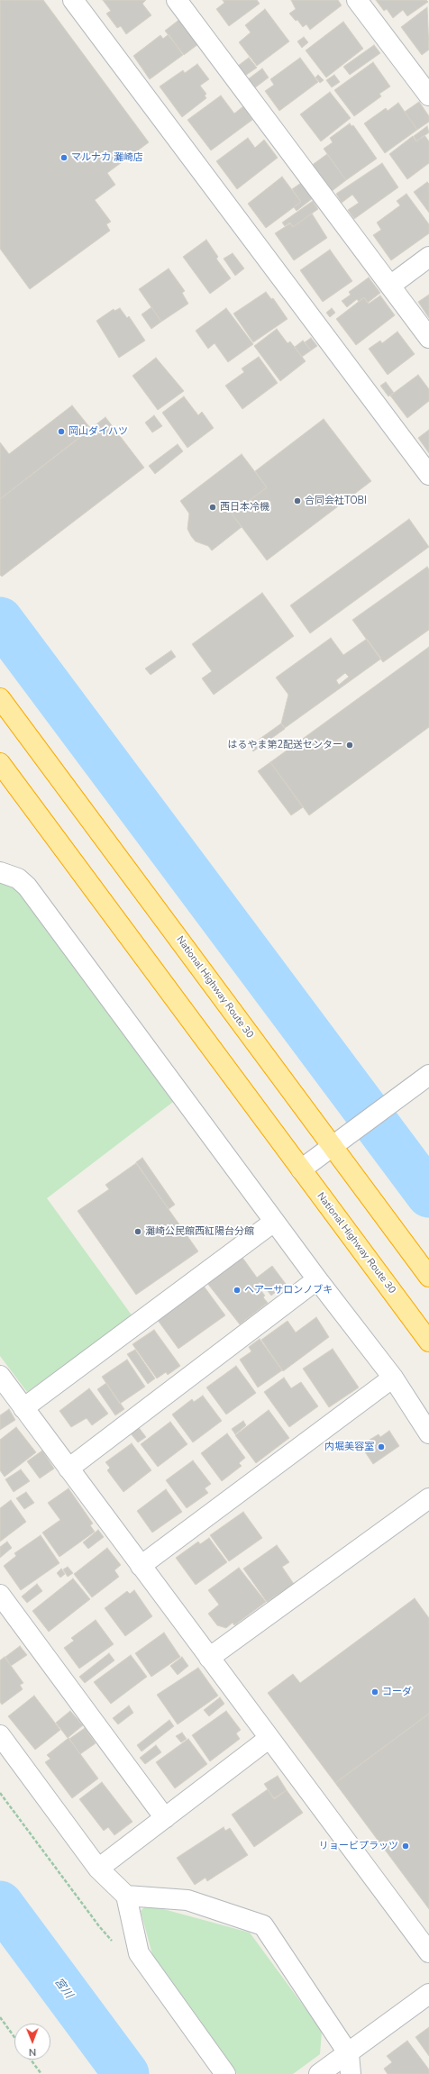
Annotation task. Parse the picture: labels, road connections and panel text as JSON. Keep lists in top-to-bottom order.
{
  "streets": {
    "highway": ["National Highway Route 30"]
  },
  "water": ["宮川"],
  "places": [
    "マルナカ 灘崎店",
    "岡山ダイハツ",
    "合同会社TOBI",
    "西日本冷機",
    "はるやま第2配送センター",
    "灘崎公民館西紅陽台分館",
    "ヘアーサロンノブキ",
    "内堀美容室",
    "コーダ",
    "リョービプラッツ"
  ],
  "north": "bottom"
}
